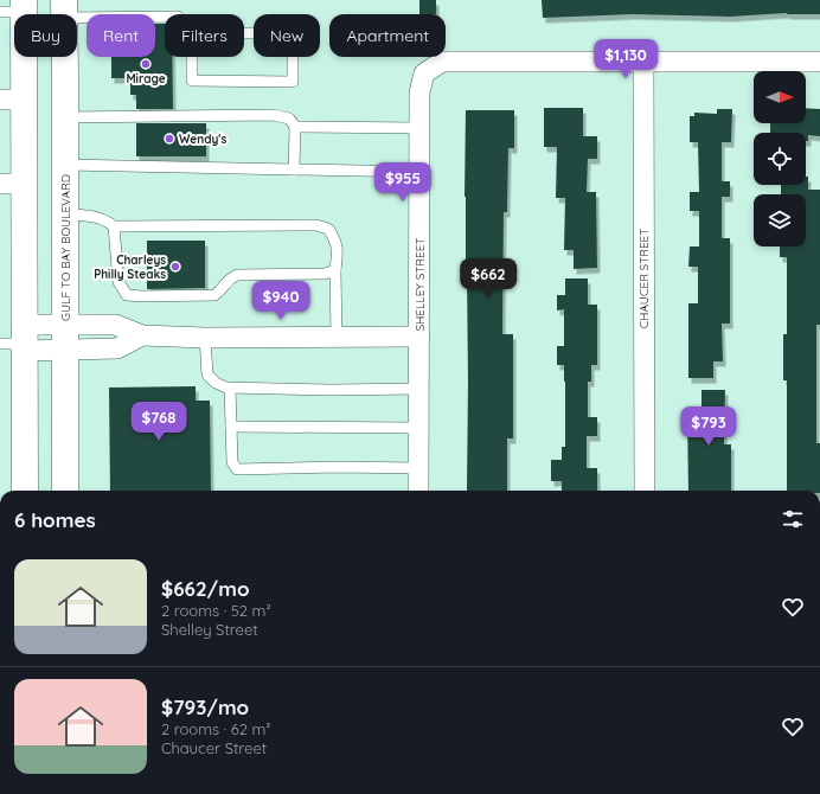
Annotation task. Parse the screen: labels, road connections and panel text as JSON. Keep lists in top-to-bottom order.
{
  "streets": {
    "main road": ["GULF TO BAY BOULEVARD"],
    "street": ["CHAUCER STREET", "SHELLEY STREET"]
  },
  "crossings": [
    ["CHAUCER STREET", "SHELLEY STREET"]
  ],
  "places": ["Mirage", "Wendy's", "Charleys Philly Steaks"],
  "north": "right",
  "page": {
    "chip": [
      "Buy",
      "Rent",
      "Filters",
      "New",
      "Apartment"
    ],
    "price": [
      "$1,130",
      "$955",
      "$662",
      "$940",
      "$768",
      "$793"
    ],
    "heading": "6 homes",
    "list": [
      {
        "name": "$662/mo",
        "note": "2 rooms · 52 m² · Shelley Street"
      },
      {
        "name": "$793/mo",
        "note": "2 rooms · 62 m² · Chaucer Street"
      }
    ]
  }
}
